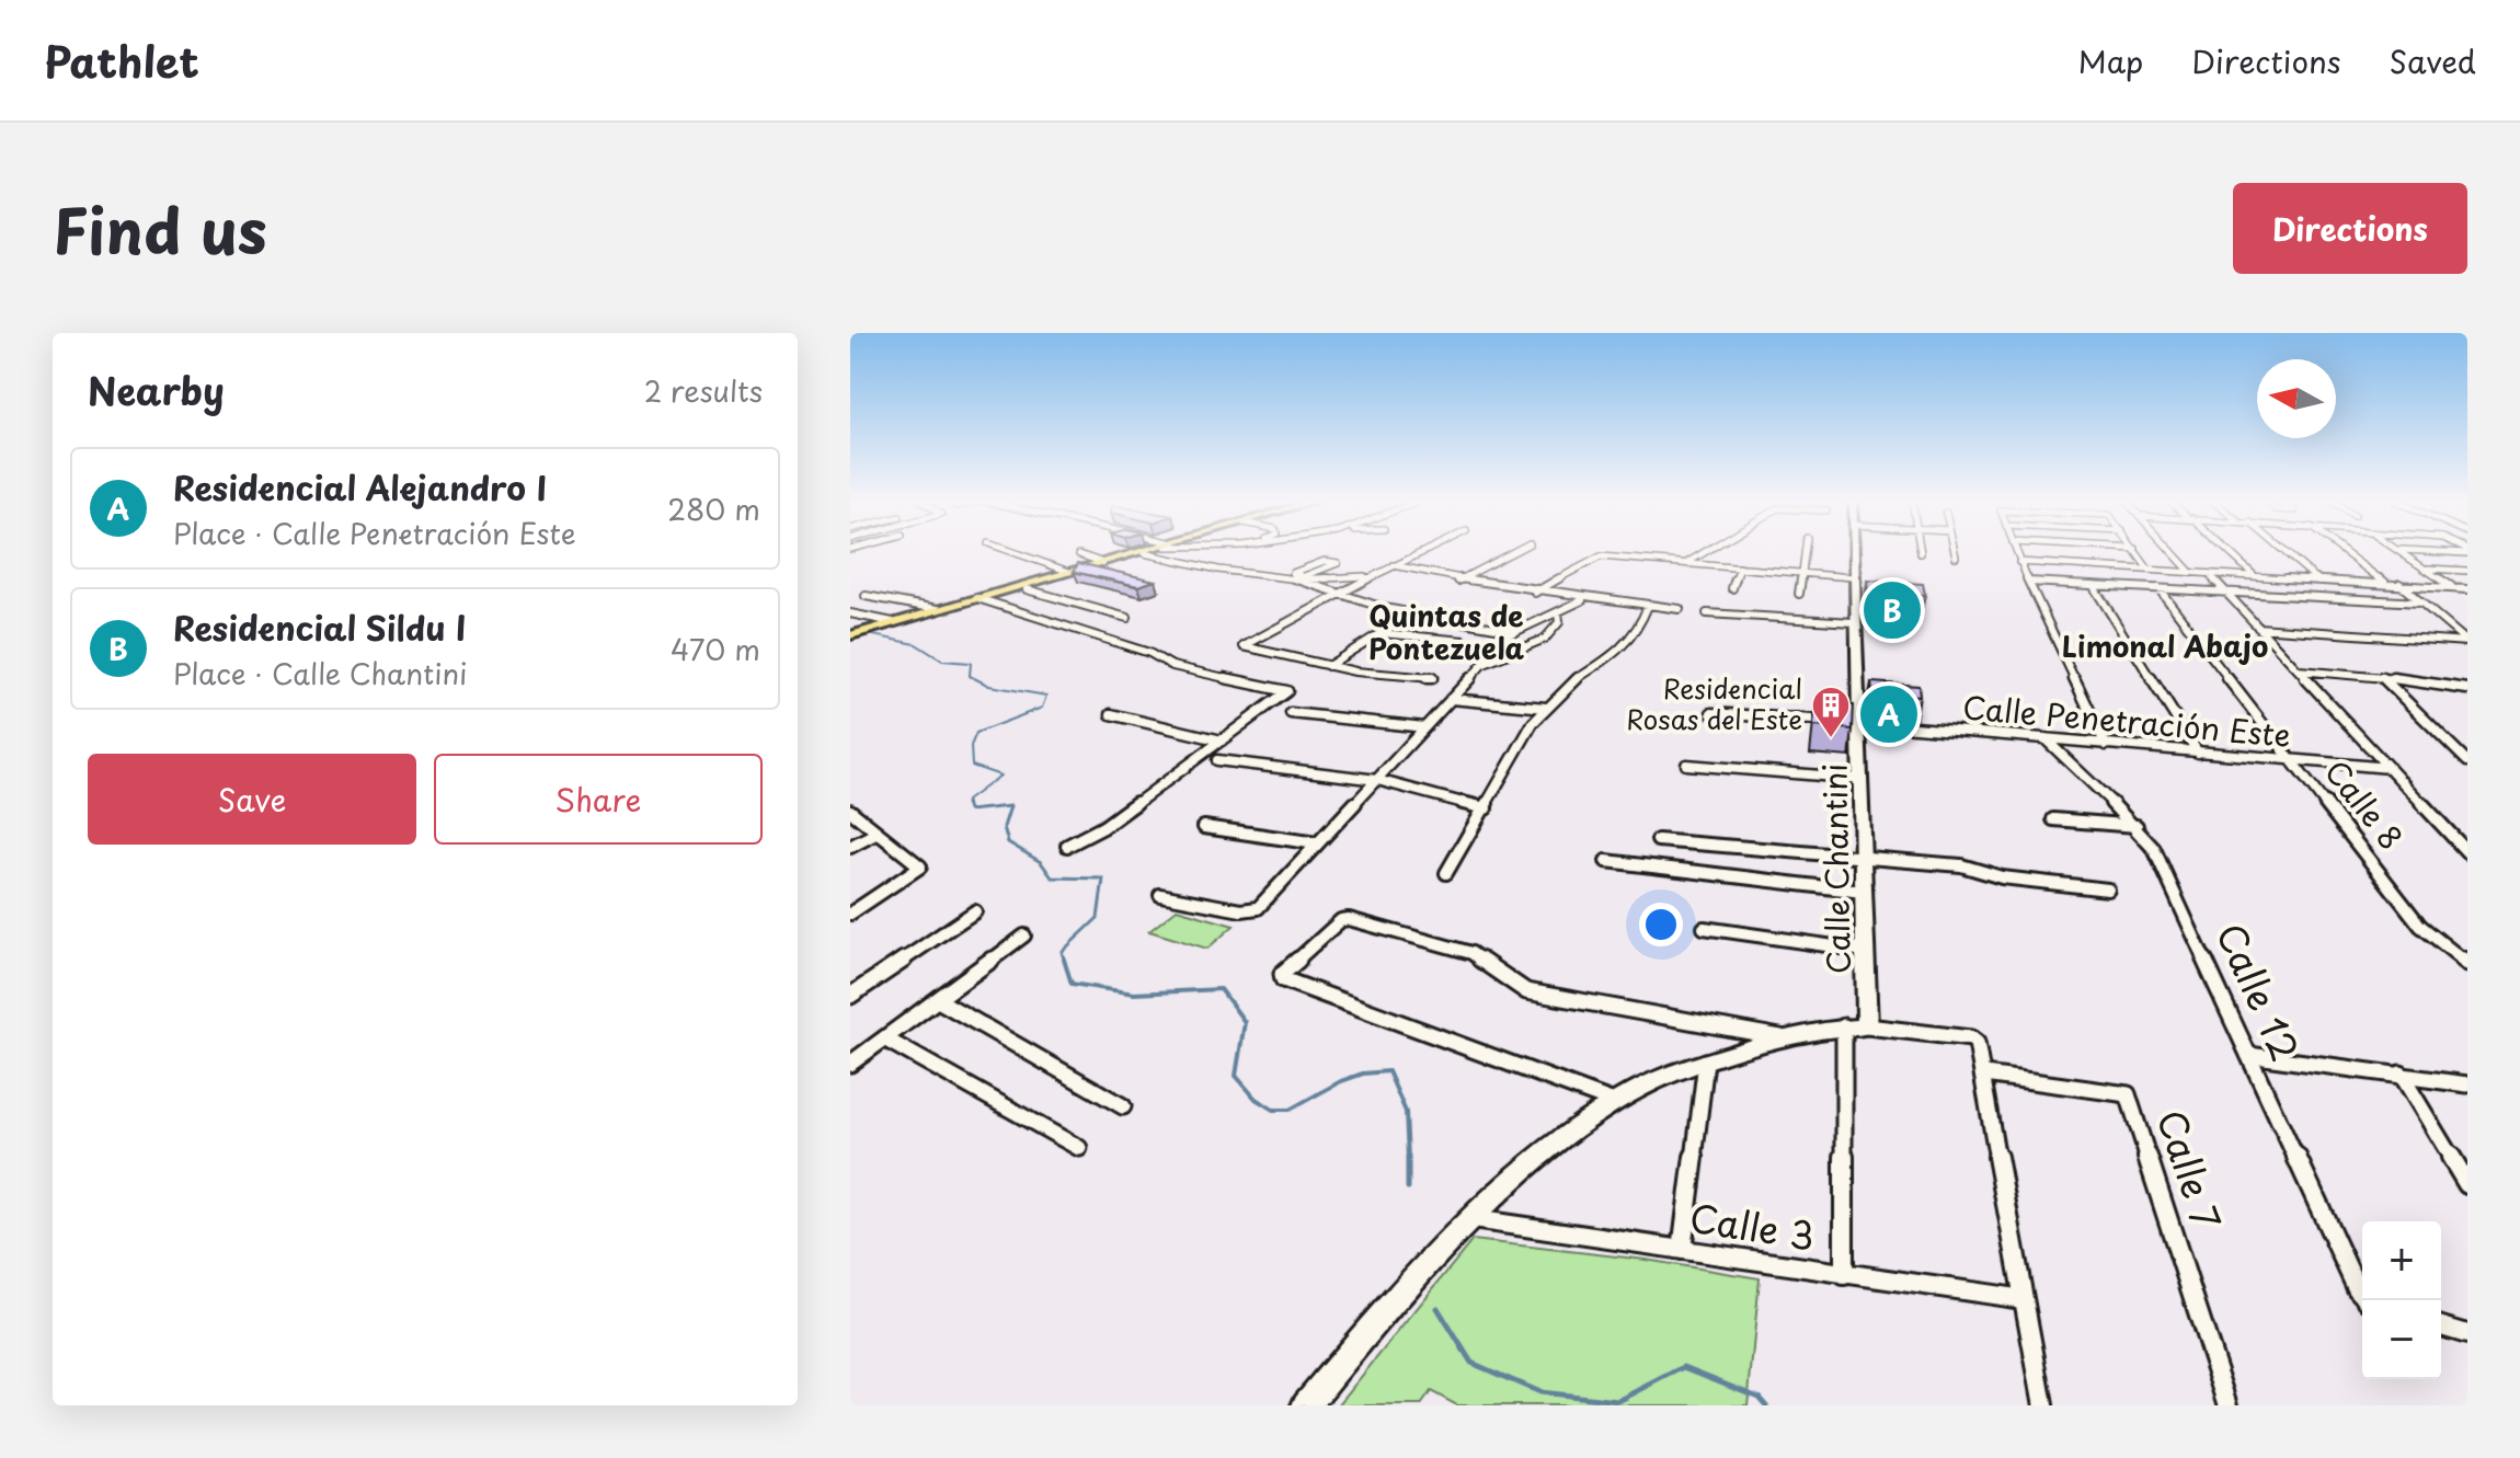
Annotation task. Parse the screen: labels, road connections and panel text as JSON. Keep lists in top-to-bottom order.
{
  "streets": {
    "street": [
      "Calle Penetración Este",
      "Calle 8",
      "Calle Chantini",
      "Calle 12",
      "Calle 7",
      "Calle 3"
    ]
  },
  "crossings": [
    ["Calle Penetración Este", "Calle 8"],
    ["Calle Penetración Este", "Calle Chantini"],
    ["Calle Penetración Este", "Calle 12"]
  ],
  "districts": ["Quintas de Pontezuela", "Limonal Abajo"],
  "places": {
    "building": ["Residencial Rosas del Este"]
  },
  "north": "left",
  "page": {
    "header": "Pathlet",
    "nav": ["Map", "Directions", "Saved"],
    "title": "Find us",
    "buttons": [
      "Directions",
      ["Save", "Share"]
    ],
    "heading": ["Nearby", "2 results"],
    "list": [
      {
        "mark": "A",
        "name": "Residencial Alejandro I",
        "note": "Place · Calle Penetración Este",
        "value": "280 m"
      },
      {
        "mark": "B",
        "name": "Residencial Sildu I",
        "note": "Place · Calle Chantini",
        "value": "470 m"
      }
    ],
    "pins": ["B", "A"],
    "map_buttons": ["+", "−"]
  }
}
